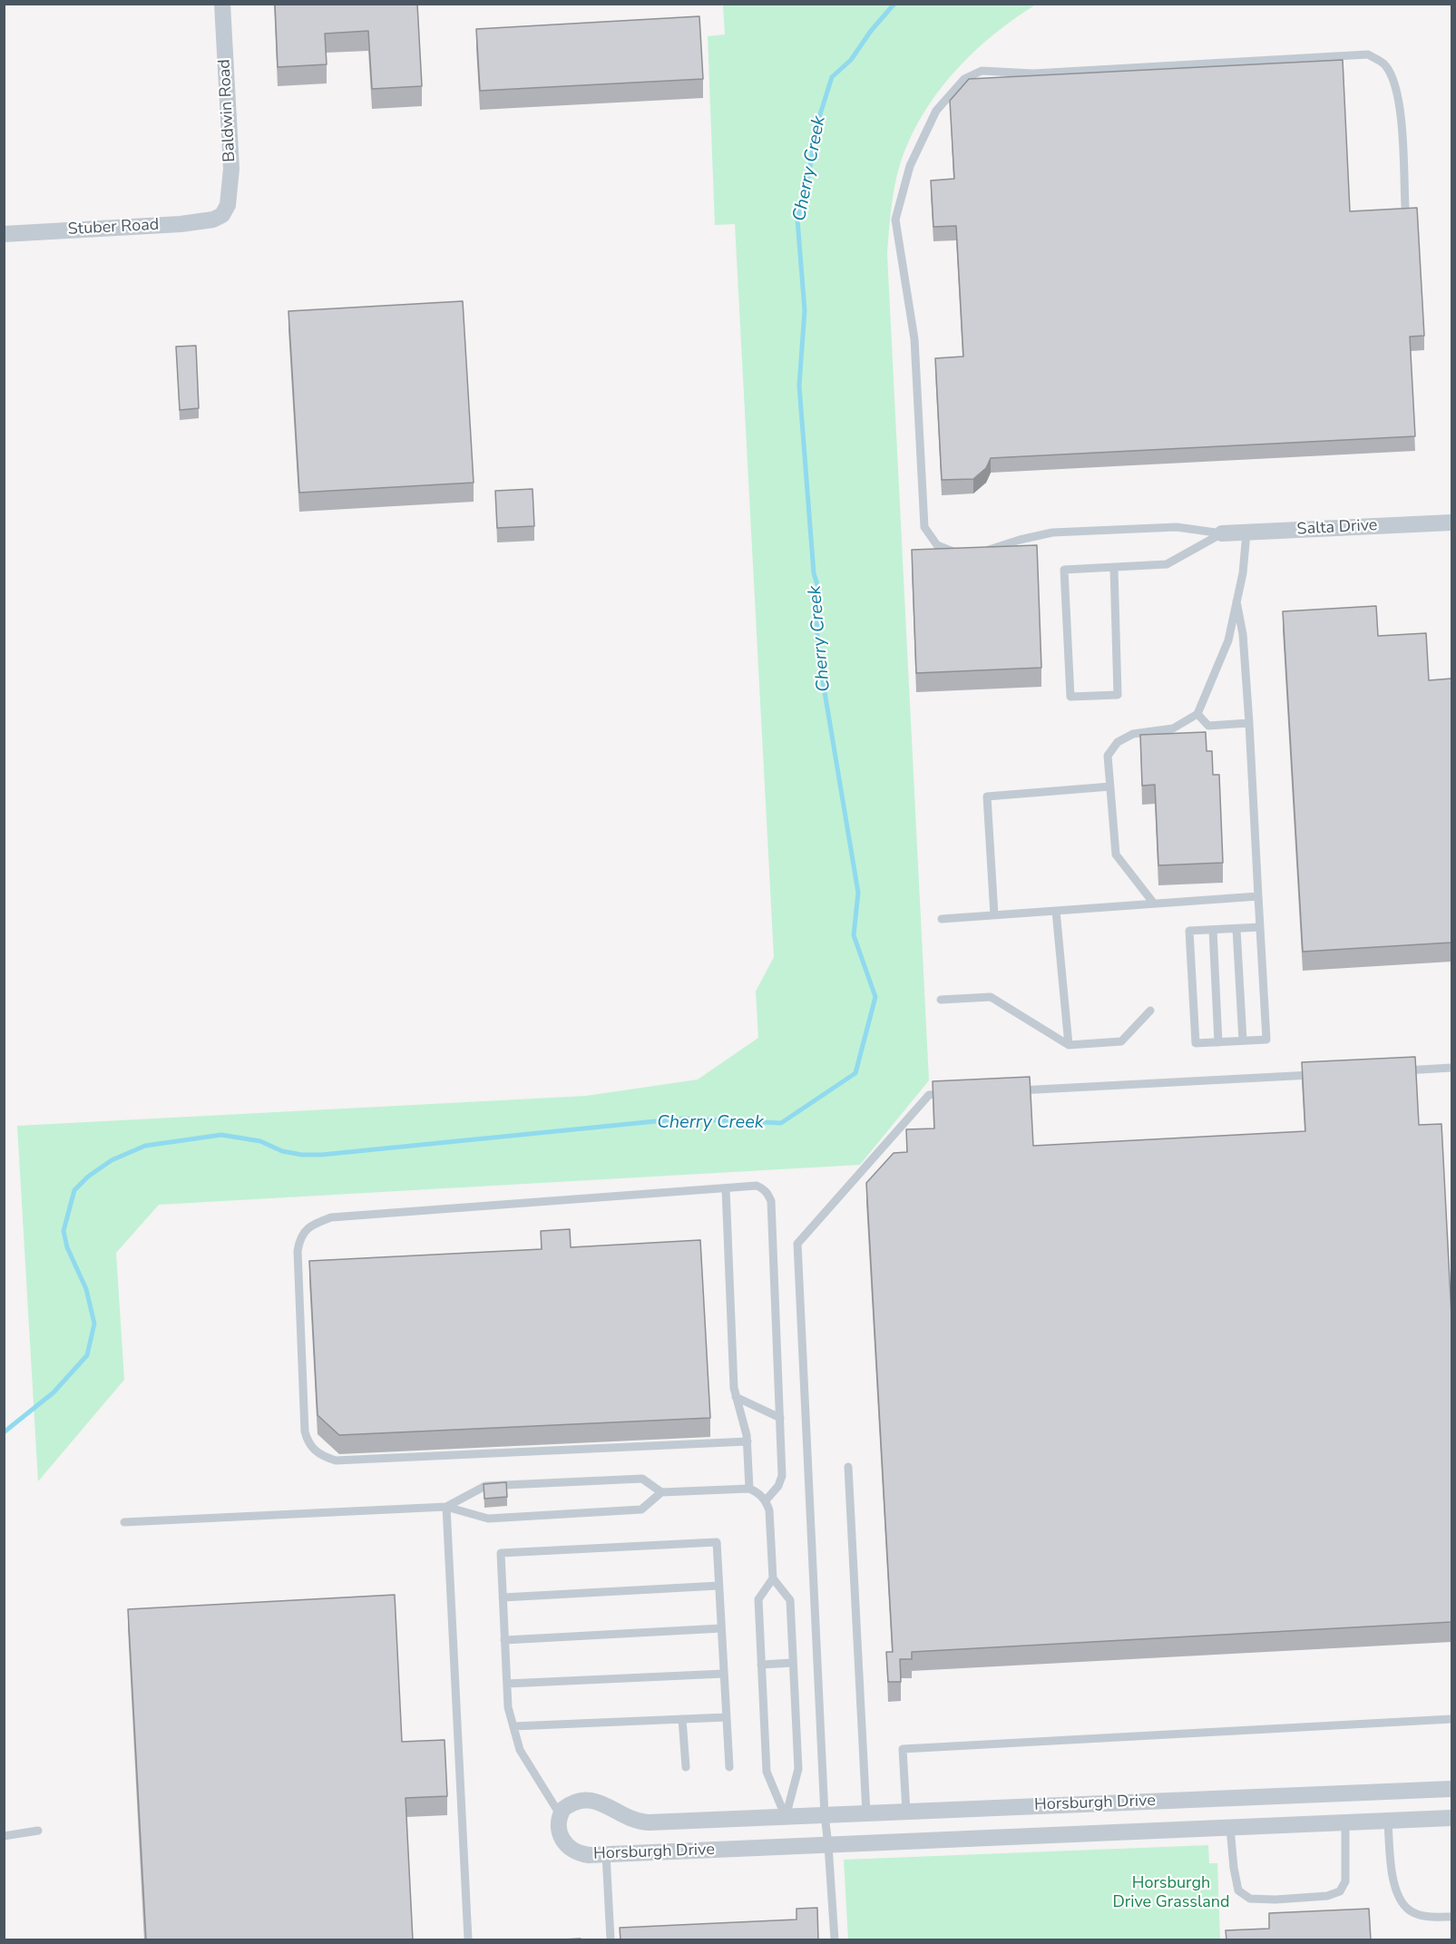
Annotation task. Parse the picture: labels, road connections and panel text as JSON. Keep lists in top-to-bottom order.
{
  "streets": {
    "street": [
      "Baldwin Road",
      "Stuber Road",
      "Salta Drive",
      "Horsburgh Drive"
    ]
  },
  "crossings": [
    ["Baldwin Road", "Stuber Road"]
  ],
  "water": ["Cherry Creek"],
  "parks": ["Horsburgh Drive Grassland"]
}
